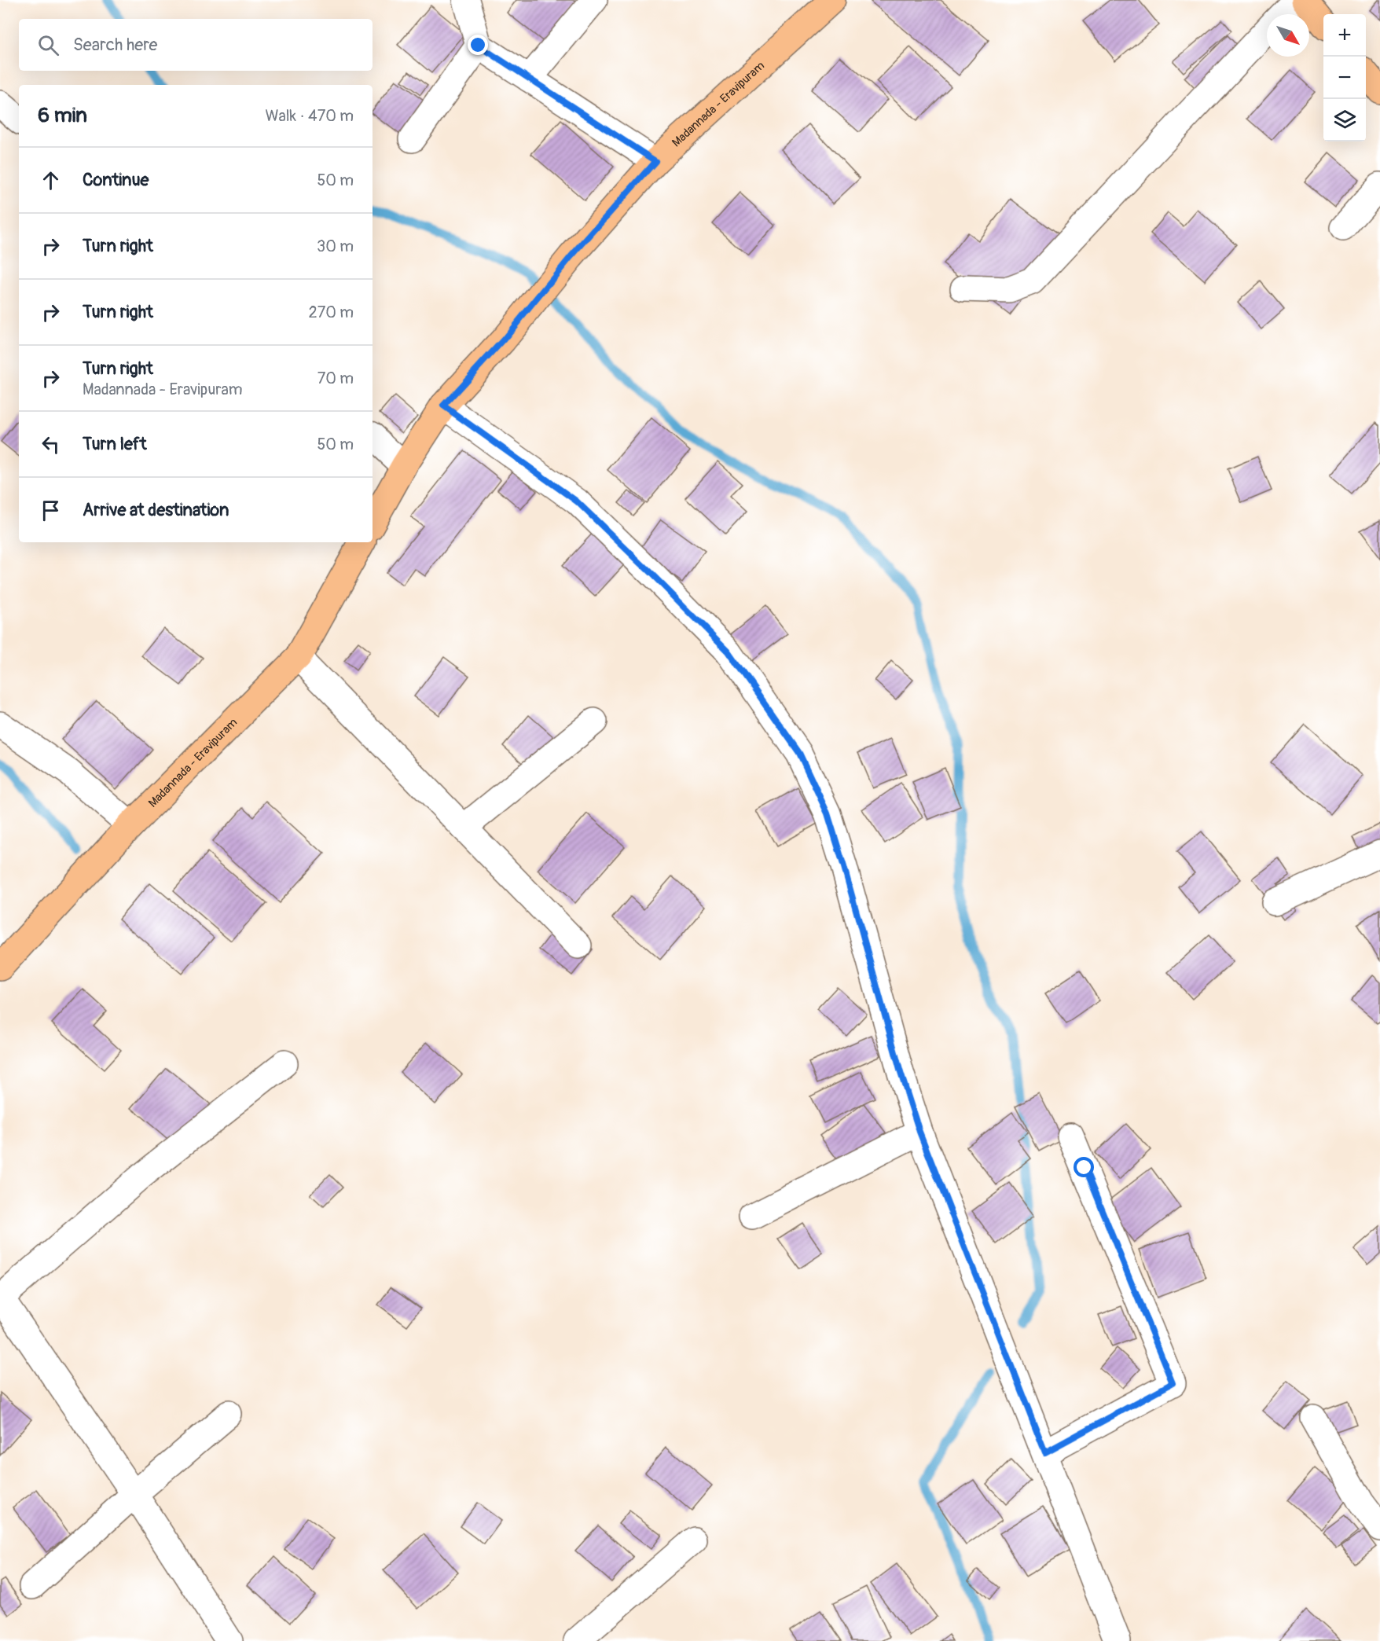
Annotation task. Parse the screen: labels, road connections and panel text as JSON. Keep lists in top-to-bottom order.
{
  "streets": {
    "main road": ["Madannada - Eravipuram"]
  },
  "north": "bottom right",
  "page": {
    "map_buttons": ["+", "−"],
    "search": "Search here",
    "heading": ["6 min", "Walk · 470 m"],
    "list": [
      ["Continue", "50 m"],
      ["Turn right", "30 m"],
      ["Turn right", "270 m"],
      ["Turn right", "Madannada - Eravipuram", "70 m"],
      ["Turn left", "50 m"],
      "Arrive at destination"
    ]
  }
}
